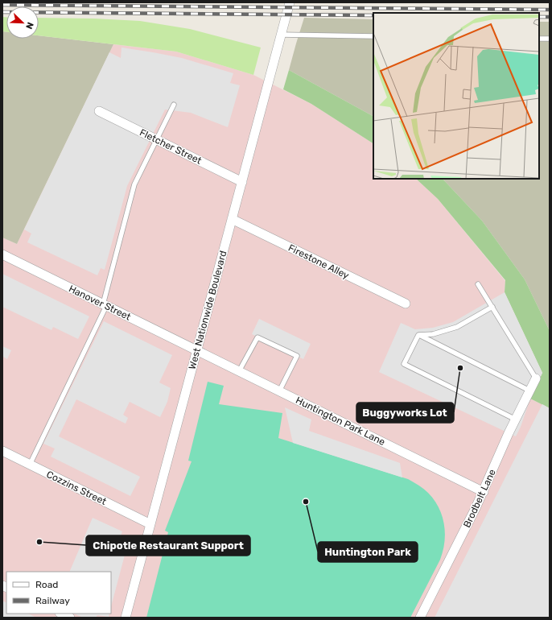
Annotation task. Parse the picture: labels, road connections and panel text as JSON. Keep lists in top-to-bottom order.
{
  "streets": {
    "street": [
      "Fletcher Street",
      "Firestone Alley",
      "Hanover Street",
      "West Nationwide Boulevard",
      "Huntington Park Lane",
      "Cozzins Street",
      "Brodbelt Lane"
    ]
  },
  "crossings": [
    ["Fletcher Street", "West Nationwide Boulevard"],
    ["Firestone Alley", "West Nationwide Boulevard"],
    ["Hanover Street", "West Nationwide Boulevard"],
    ["Hanover Street", "Huntington Park Lane"],
    ["West Nationwide Boulevard", "Huntington Park Lane"],
    ["West Nationwide Boulevard", "Cozzins Street"],
    ["Huntington Park Lane", "Brodbelt Lane"]
  ],
  "places": ["Buggyworks Lot", "Huntington Park", "Chipotle Restaurant Support"],
  "legend": ["Road", "Railway"],
  "north": "bottom right"
}
